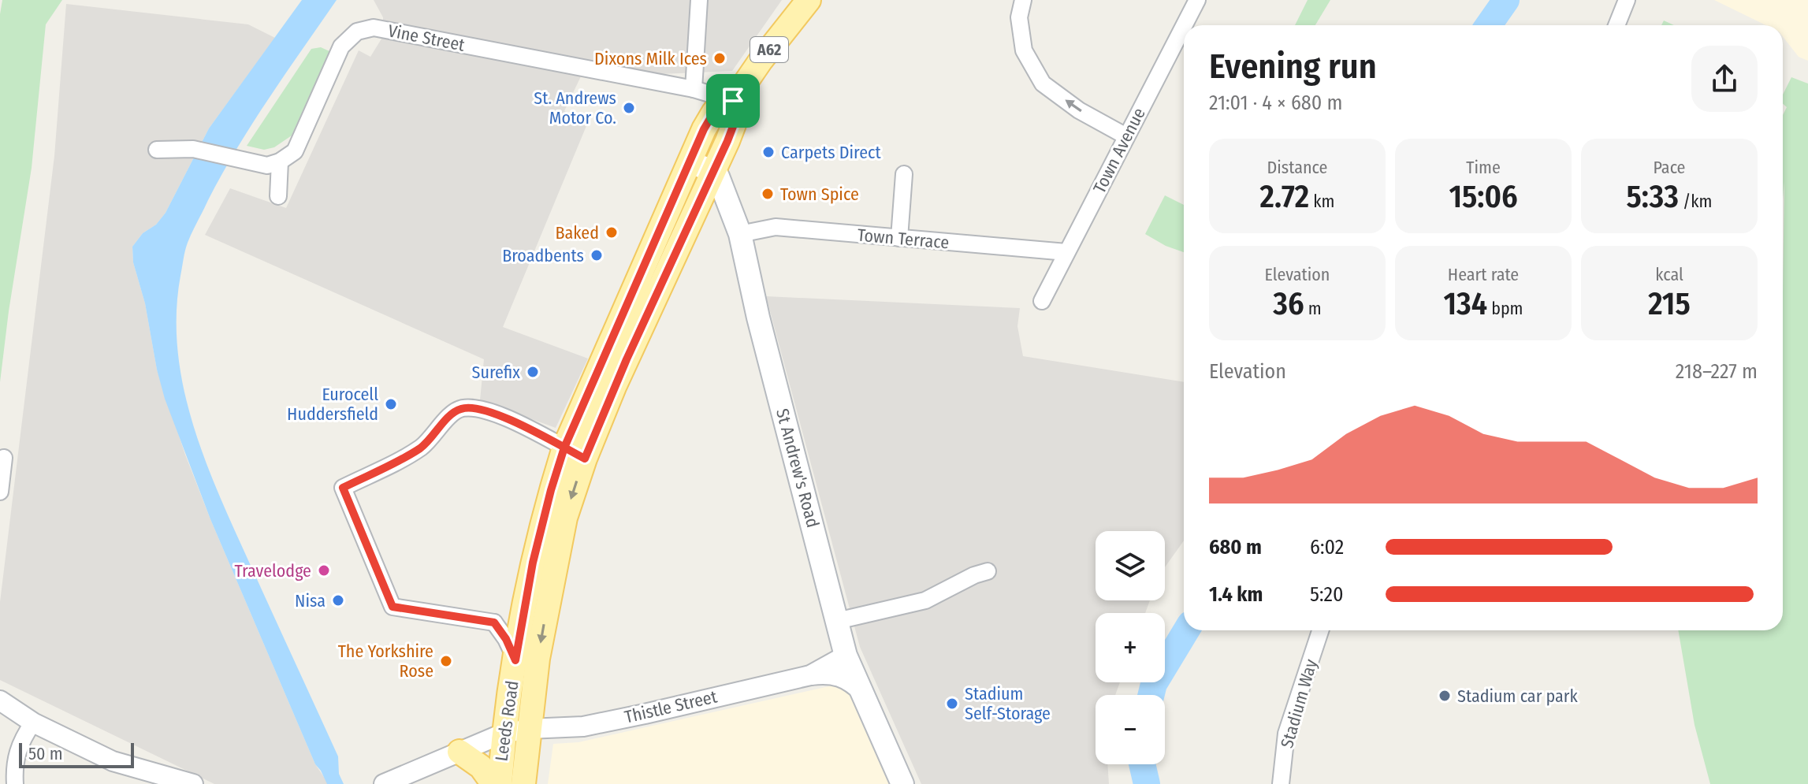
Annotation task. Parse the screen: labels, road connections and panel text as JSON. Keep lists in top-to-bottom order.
{
  "streets": {
    "main road": ["A62", "St Andrew's Road", "Leeds Road"],
    "street": [
      "Vine Street",
      "Town Avenue",
      "Town Terrace",
      "Stadium Way",
      "Thistle Street"
    ]
  },
  "crossings": [
    ["Vine Street", "Leeds Road"],
    ["Town Avenue", "Town Terrace"],
    ["Town Terrace", "St Andrew's Road"],
    ["St Andrew's Road", "Thistle Street"],
    ["St Andrew's Road", "Leeds Road"],
    ["Thistle Street", "Leeds Road"]
  ],
  "places": [
    "Dixons Milk Ices",
    "St. Andrews Motor Co.",
    "Carpets Direct",
    "Town Spice",
    "Baked",
    "Broadbents",
    "Surefix",
    "Eurocell Huddersfield",
    "Travelodge",
    "Nisa",
    "The Yorkshire Rose",
    "Stadium car park",
    "Stadium Self-Storage"
  ],
  "scale_bar": "50 m",
  "page": {
    "heading": ["Evening run", "21:01 · 4 × 680 m"],
    "stats": [
      ["Distance", "2.72 km"],
      ["Time", "15:06"],
      ["Pace", "5:33 /km"],
      ["Elevation", "36 m"],
      ["Heart rate", "134 bpm"],
      ["kcal", "215"]
    ],
    "chart": ["Elevation", "218–227 m"],
    "list": [
      {
        "name": "680 m",
        "note": "6:02"
      },
      {
        "name": "1.4 km",
        "note": "5:20"
      }
    ],
    "map_buttons": ["+", "−"],
    "scale": "50 m"
  }
}
